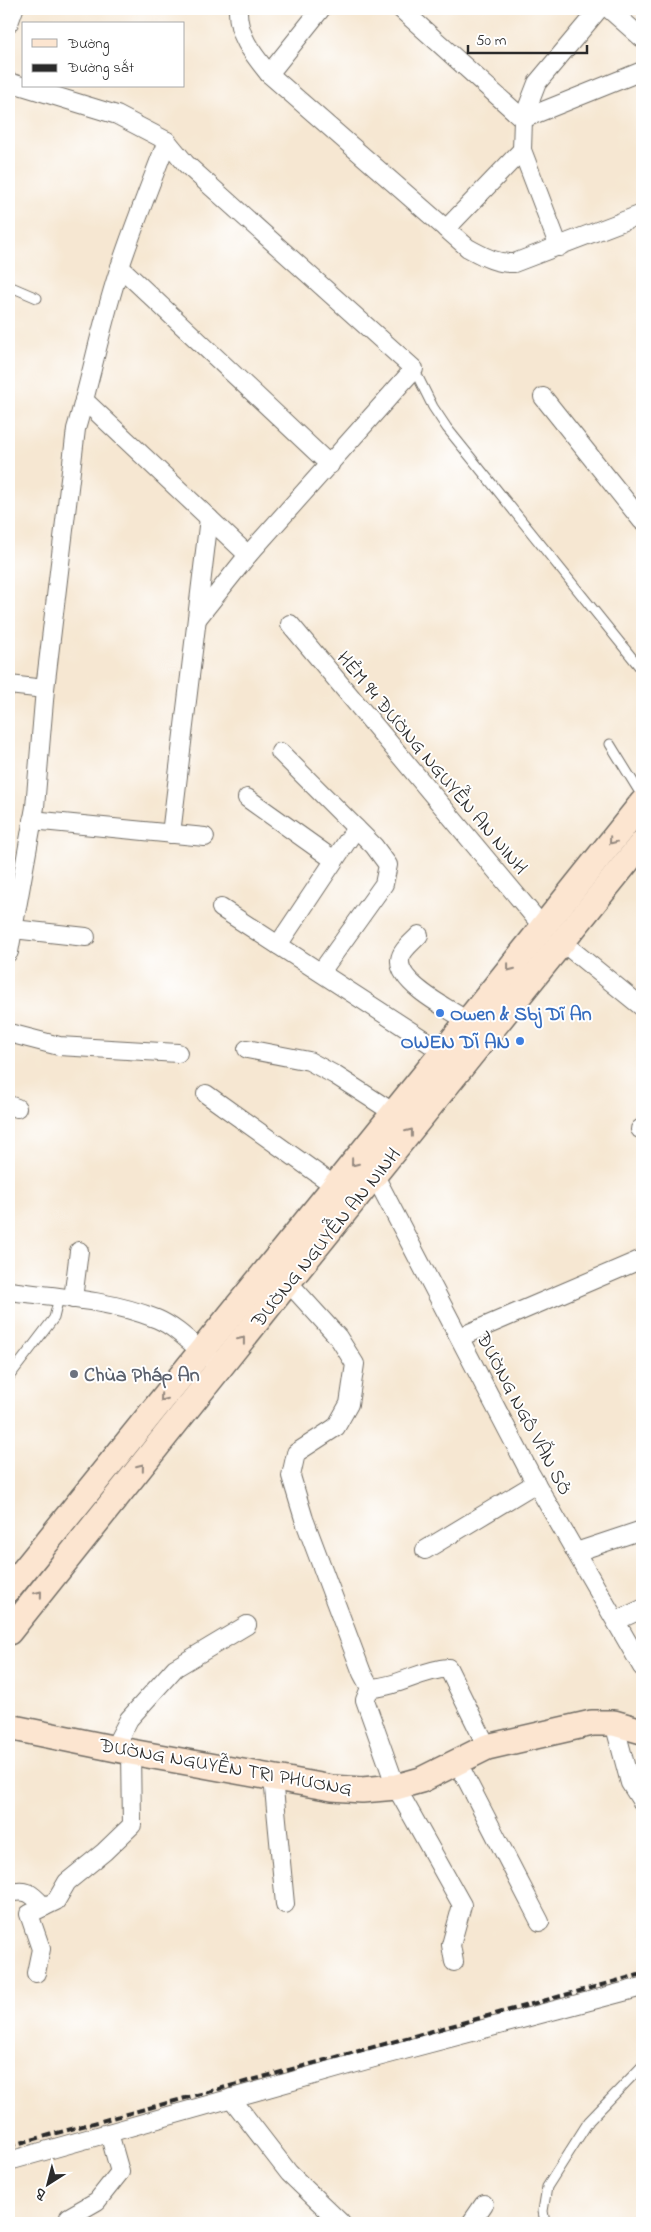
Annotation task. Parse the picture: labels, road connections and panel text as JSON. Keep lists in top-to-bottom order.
{
  "streets": {
    "main road": ["ĐƯỜNG NGUYỄN AN NINH", "ĐƯỜNG NGUYỄN TRI PHƯƠNG"],
    "street": ["HẺM 94 ĐƯỜNG NGUYỄN AN NINH", "ĐƯỜNG NGÔ VĂN SỞ"]
  },
  "crossings": [
    ["HẺM 94 ĐƯỜNG NGUYỄN AN NINH", "ĐƯỜNG NGUYỄN AN NINH"],
    ["ĐƯỜNG NGUYỄN AN NINH", "ĐƯỜNG NGÔ VĂN SỞ"]
  ],
  "places": ["Owen & Sbj Dĩ An", "OWEN DĨ AN", "Chùa Pháp An"],
  "legend": ["Đường", "Đường sắt"],
  "scale_bar": "50 m",
  "north": "bottom left"
}
